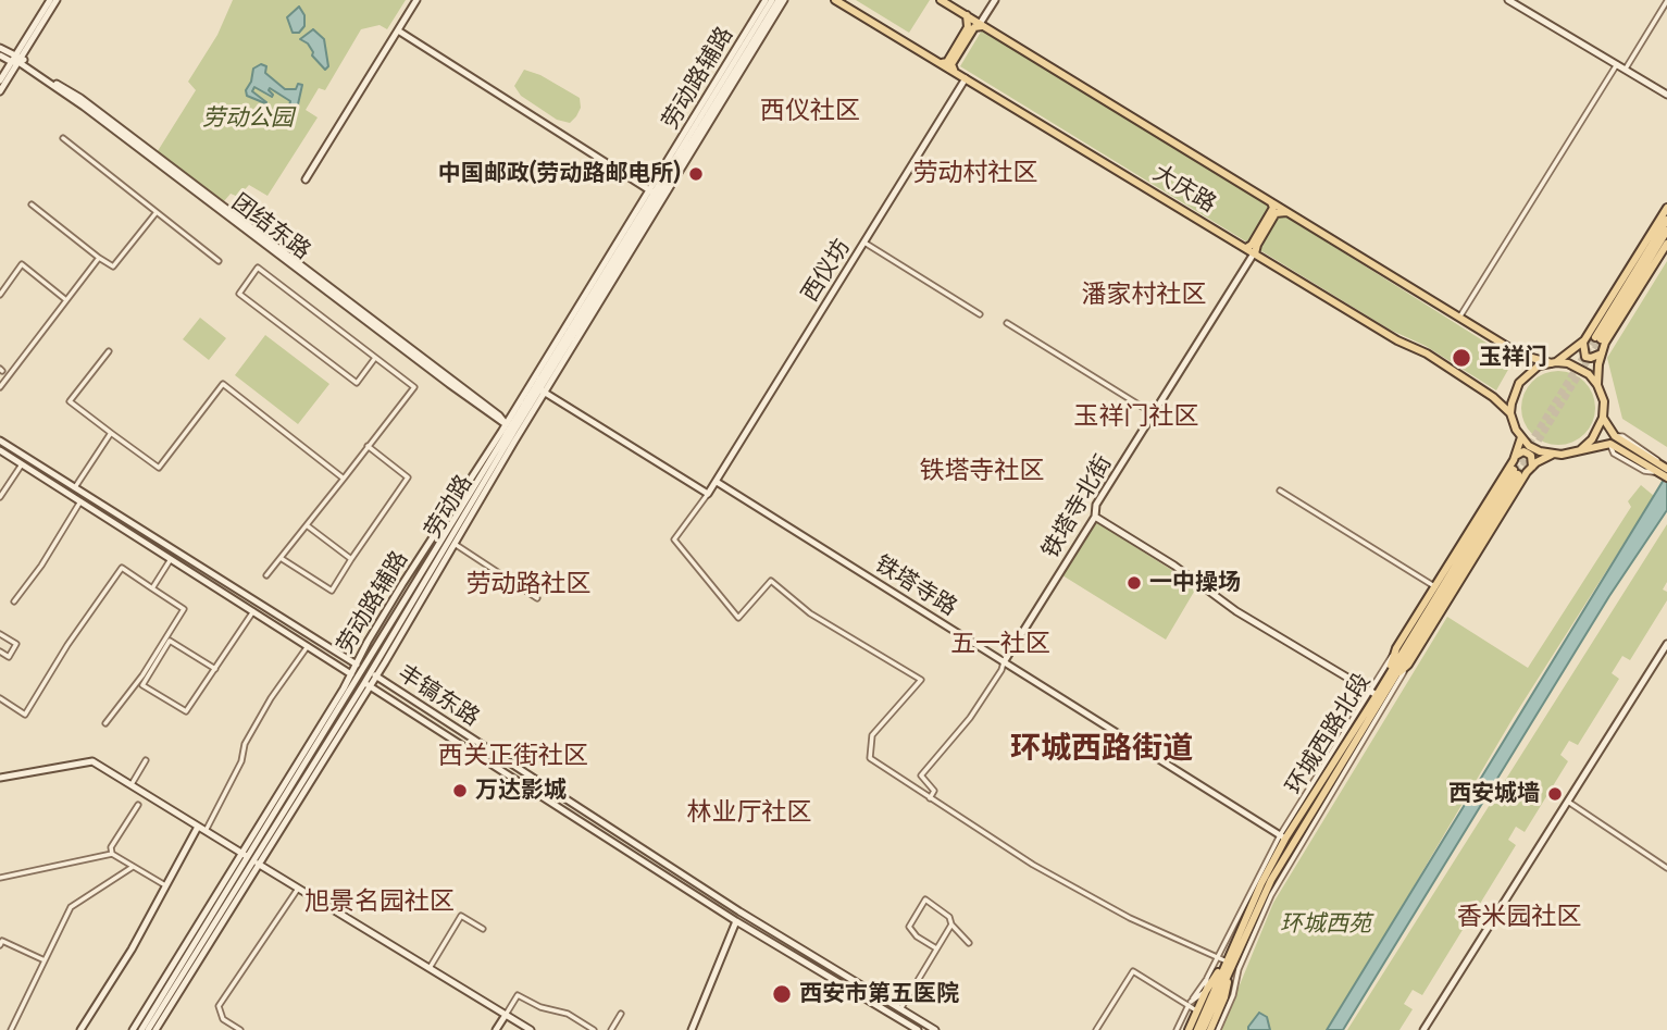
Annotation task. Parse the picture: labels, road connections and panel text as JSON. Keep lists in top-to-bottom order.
{
  "streets": {
    "main road": ["大庆路", "环城西路北段"],
    "street": [
      "劳动路辅路",
      "团结东路",
      "西仪坊",
      "劳动路",
      "铁塔寺北街",
      "铁塔寺路",
      "丰镐东路"
    ]
  },
  "crossings": [
    ["劳动路辅路", "团结东路"],
    ["劳动路辅路", "劳动路"],
    ["劳动路辅路", "丰镐东路"],
    ["大庆路", "西仪坊"],
    ["大庆路", "铁塔寺北街"],
    ["团结东路", "劳动路"],
    ["西仪坊", "铁塔寺路"],
    ["劳动路", "丰镐东路"],
    ["铁塔寺北街", "铁塔寺路"],
    ["铁塔寺路", "环城西路北段"]
  ],
  "districts": [
    "西仪社区",
    "劳动村社区",
    "潘家村社区",
    "玉祥门社区",
    "铁塔寺社区",
    "劳动路社区",
    "五一社区",
    "环城西路街道",
    "西关正街社区",
    "林业厅社区",
    "旭景名园社区",
    "香米园社区"
  ],
  "parks": ["劳动公园", "环城西苑"],
  "places": [
    "中国邮政(劳动路邮电所)",
    "玉祥门",
    "一中操场",
    "万达影城",
    "西安城墙",
    "西安市第五医院"
  ]
}
